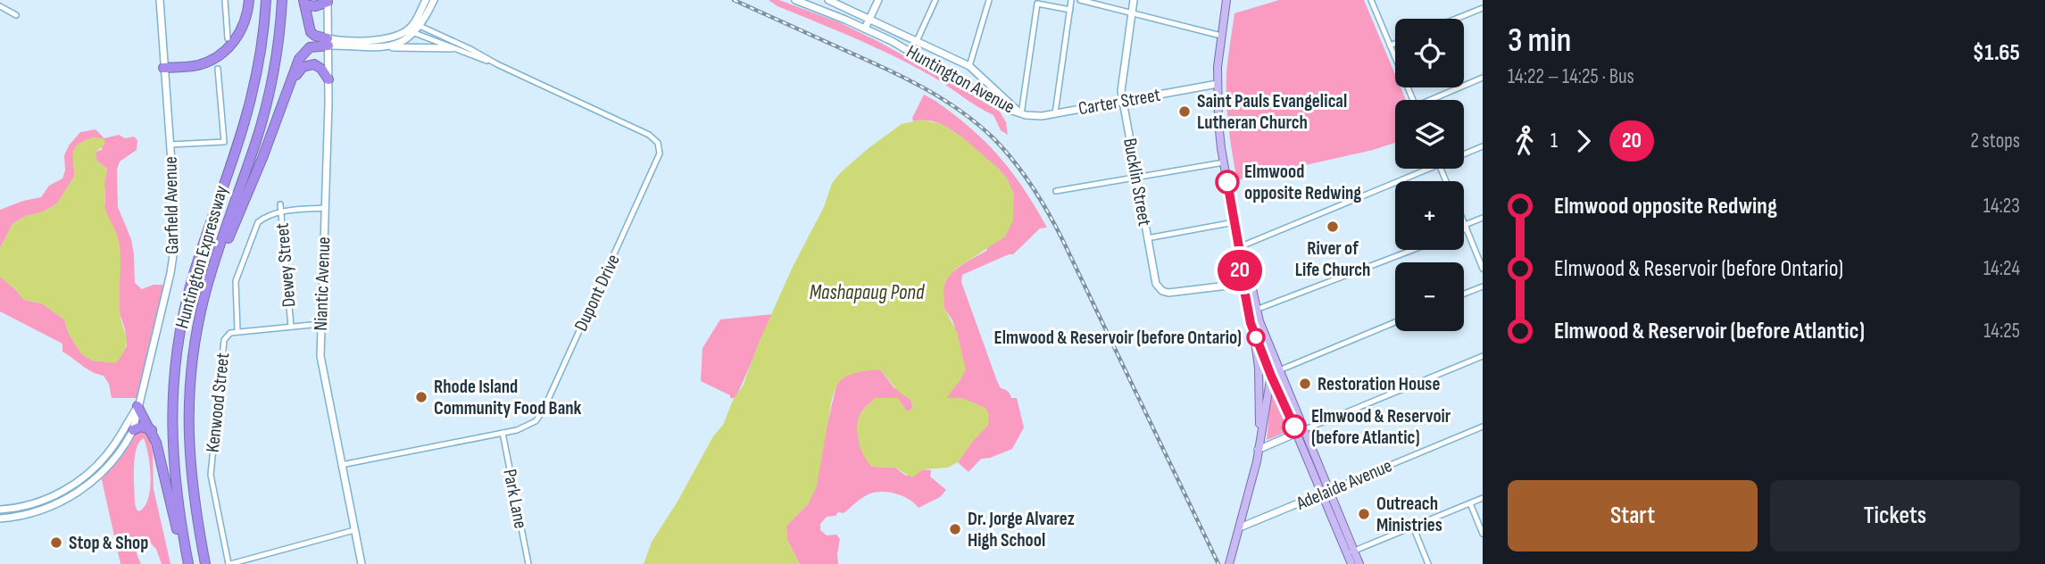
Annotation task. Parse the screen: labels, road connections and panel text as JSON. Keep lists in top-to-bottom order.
{
  "streets": {
    "highway": ["Huntington Expressway"],
    "street": [
      "Huntington Avenue",
      "Carter Street",
      "Bucklin Street",
      "Garfield Avenue",
      "Dewey Street",
      "Niantic Avenue",
      "Dupont Drive",
      "Kenwood Street",
      "Adelaide Avenue",
      "Park Lane"
    ]
  },
  "crossings": [
    ["Huntington Avenue", "Carter Street"],
    ["Carter Street", "Bucklin Street"],
    ["Dewey Street", "Kenwood Street"],
    ["Niantic Avenue", "Dupont Drive"],
    ["Niantic Avenue", "Kenwood Street"],
    ["Dupont Drive", "Park Lane"]
  ],
  "water": ["Mashapaug Pond"],
  "places": [
    "Saint Pauls Evangelical Lutheran Church",
    "Elmwood opposite Redwing",
    "River of Life Church",
    "Elmwood & Reservoir (before Ontario)",
    "Restoration House",
    "Rhode Island Community Food Bank",
    "Elmwood & Reservoir (before Atlantic)",
    "Outreach Ministries",
    "Dr. Jorge Alvarez High School",
    "Stop & Shop"
  ],
  "lines": ["bus line 20"],
  "page": {
    "on_map": "20",
    "heading": ["3 min", "14:22 – 14:25 · Bus", "$1.65"],
    "map_buttons": ["+", "−"],
    "legs": ["1", "20", "2 stops"],
    "list": [
      {
        "name": "Elmwood opposite Redwing",
        "value": "14:23"
      },
      {
        "name": "Elmwood & Reservoir (before Ontario)",
        "value": "14:24"
      },
      {
        "name": "Elmwood & Reservoir (before Atlantic)",
        "value": "14:25"
      }
    ],
    "buttons": ["Start", "Tickets"]
  }
}
